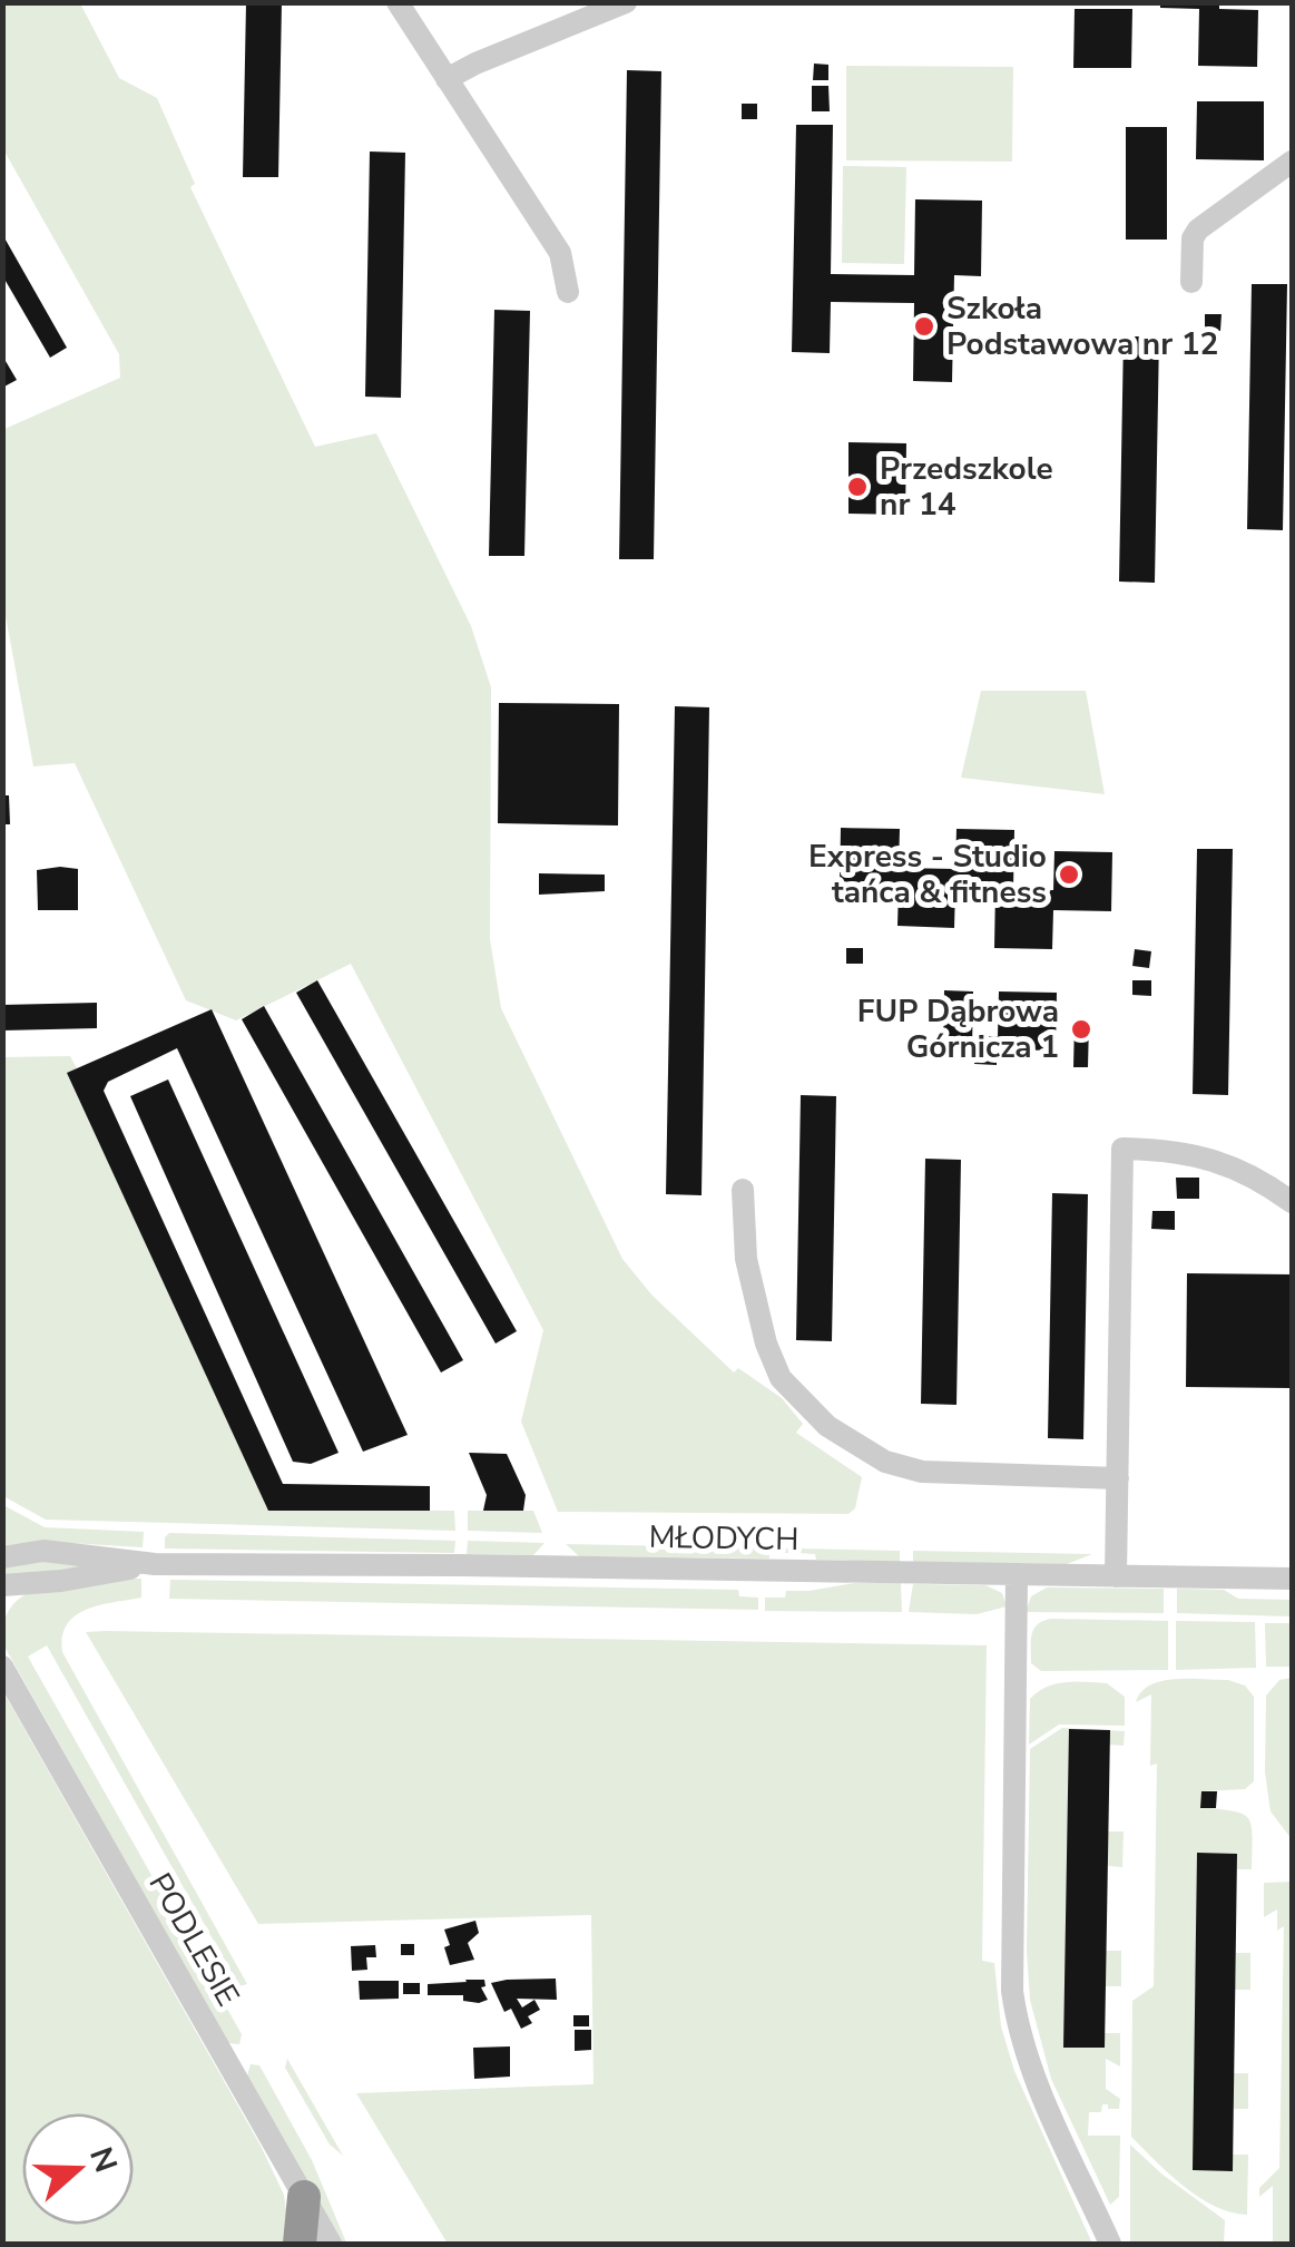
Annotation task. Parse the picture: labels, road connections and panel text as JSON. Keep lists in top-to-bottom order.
{
  "streets": {
    "street": ["MŁODYCH", "PODLESIE"]
  },
  "places": [
    "Szkoła Podstawowa nr 12",
    "Przedszkole nr 14",
    "Express - Studio tańca & fitness",
    "FUP Dąbrowa Górnicza 1"
  ],
  "north": "right"
}
